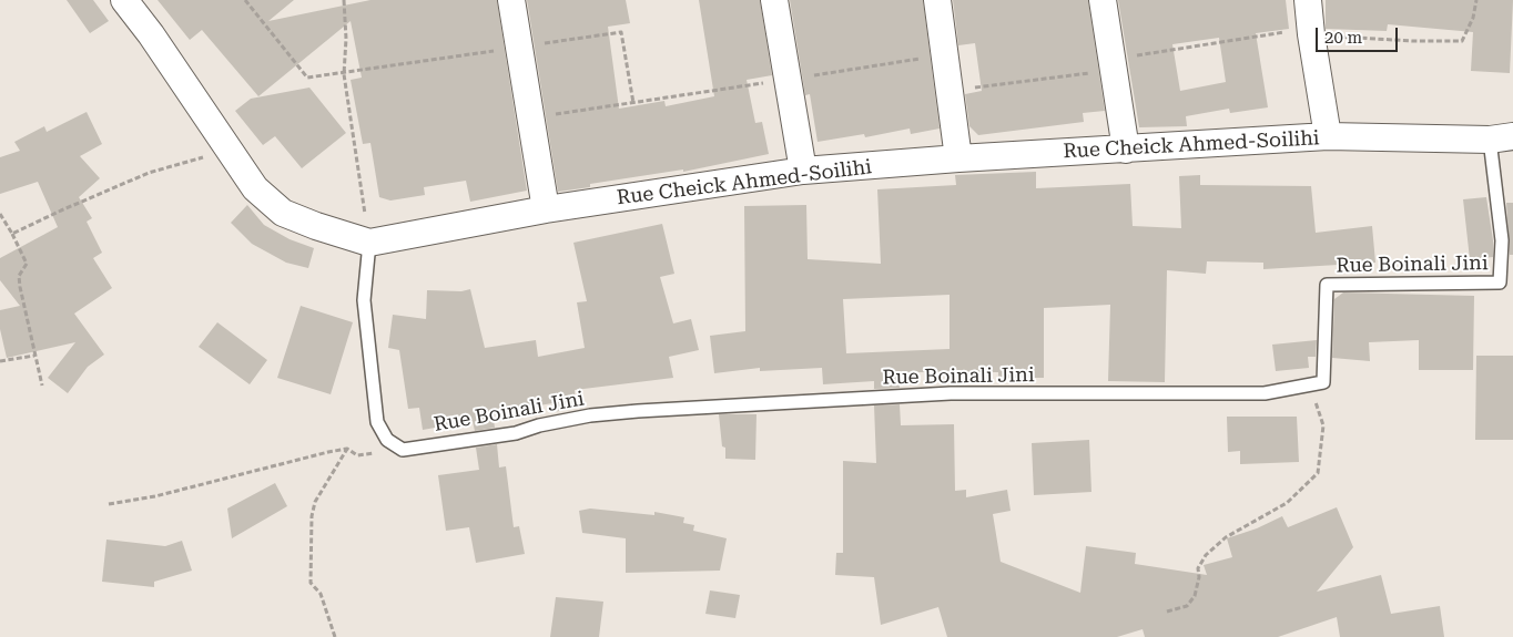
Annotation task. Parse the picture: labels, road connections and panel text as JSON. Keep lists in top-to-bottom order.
{
  "streets": {
    "street": ["Rue Cheick Ahmed-Soilihi"],
    "lane": ["Rue Boinali Jini"]
  },
  "crossings": [
    ["Rue Cheick Ahmed-Soilihi", "Rue Boinali Jini"]
  ],
  "scale_bar": "20 m"
}
